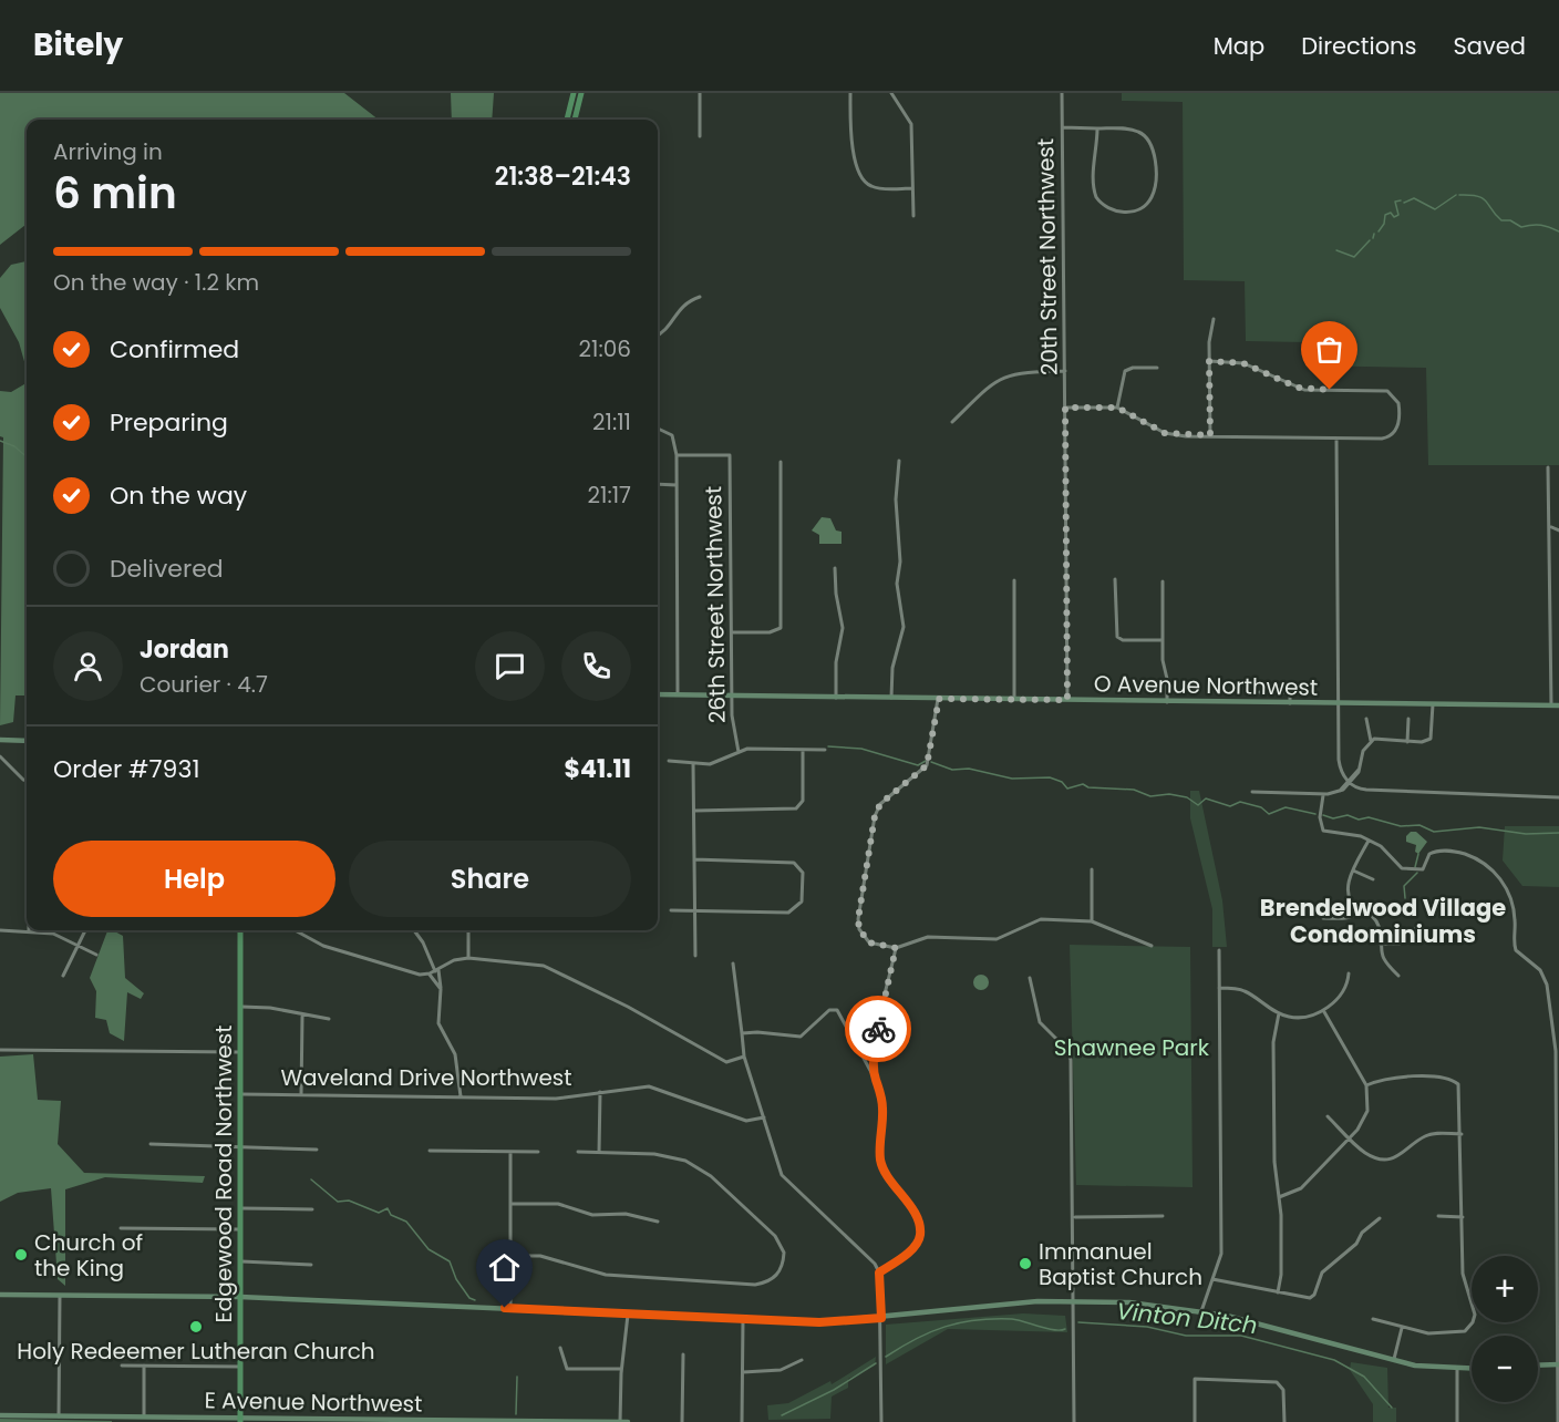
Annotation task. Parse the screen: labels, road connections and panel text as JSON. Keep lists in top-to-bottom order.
{
  "streets": {
    "main road": ["Edgewood Road Northwest"],
    "street": [
      "20th Street Northwest",
      "26th Street Northwest",
      "O Avenue Northwest",
      "Waveland Drive Northwest",
      "E Avenue Northwest"
    ]
  },
  "crossings": [
    ["20th Street Northwest", "O Avenue Northwest"],
    ["26th Street Northwest", "O Avenue Northwest"],
    ["Waveland Drive Northwest", "Edgewood Road Northwest"],
    ["Edgewood Road Northwest", "E Avenue Northwest"]
  ],
  "districts": ["Brendelwood Village Condominiums"],
  "water": ["Vinton Ditch"],
  "parks": ["Shawnee Park"],
  "places": ["Church of the King", "Immanuel Baptist Church", "Holy Redeemer Lutheran Church"],
  "page": {
    "header": "Bitely",
    "nav": ["Map", "Directions", "Saved"],
    "heading": ["6 min", "Arriving in", "21:38–21:43"],
    "panel": [
      "Jordan",
      "Courier · 4.7",
      "Order #7931",
      "$41.11"
    ],
    "bar": "On the way · 1.2 km",
    "list": [
      ["Confirmed", "21:06"],
      ["Preparing", "21:11"],
      ["On the way", "21:17"],
      "Delivered"
    ],
    "buttons": ["Help", "Share"],
    "map_buttons": ["+", "−"]
  }
}
